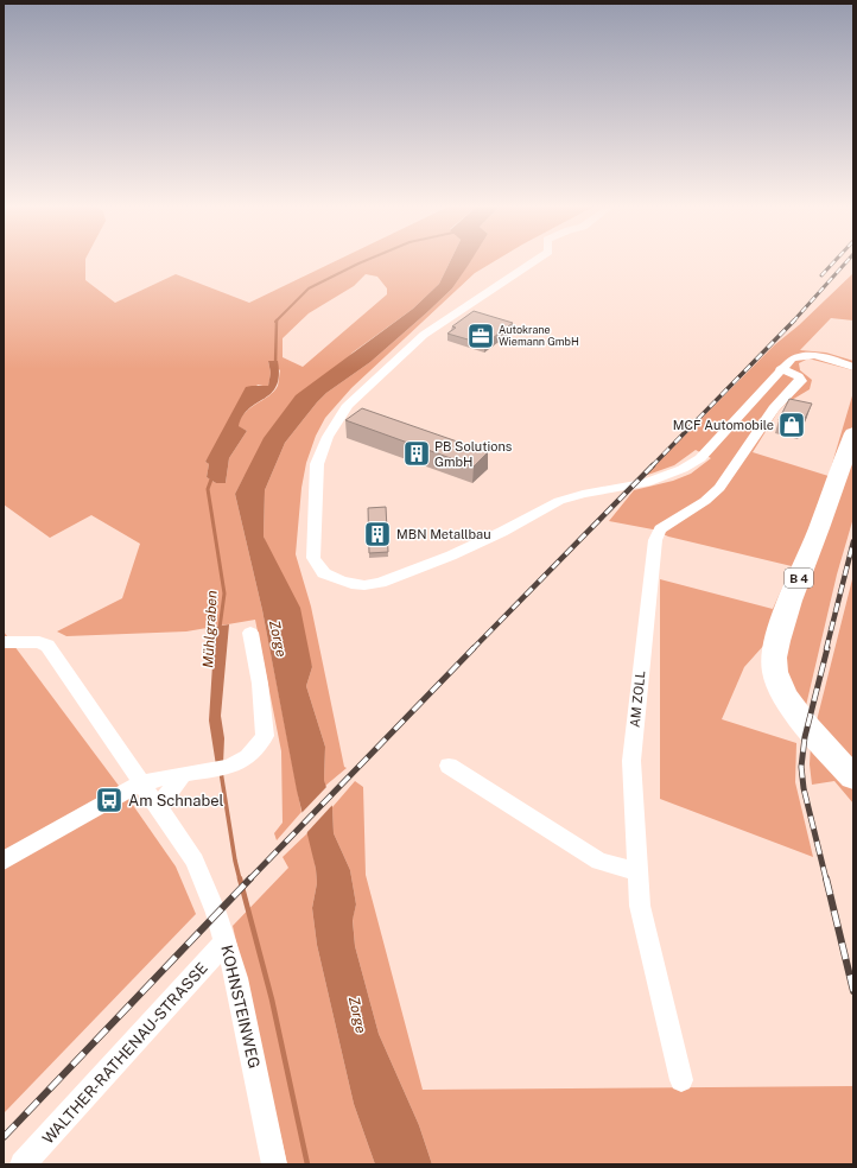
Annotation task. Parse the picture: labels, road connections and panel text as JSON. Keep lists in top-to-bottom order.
{
  "streets": {
    "main road": ["B 4"],
    "street": ["AM ZOLL", "KOHNSTEINWEG", "WALTHER-RATHENAU-STRASSE"]
  },
  "crossings": [
    ["KOHNSTEINWEG", "WALTHER-RATHENAU-STRASSE"]
  ],
  "water": ["Mühlgraben", "Zorge"],
  "places": {
    "office": ["Autokrane Wiemann GmbH"],
    "shop": ["MCF Automobile"],
    "building": ["PB Solutions GmbH", "MBN Metallbau"],
    "bus stop": ["Am Schnabel"]
  }
}
